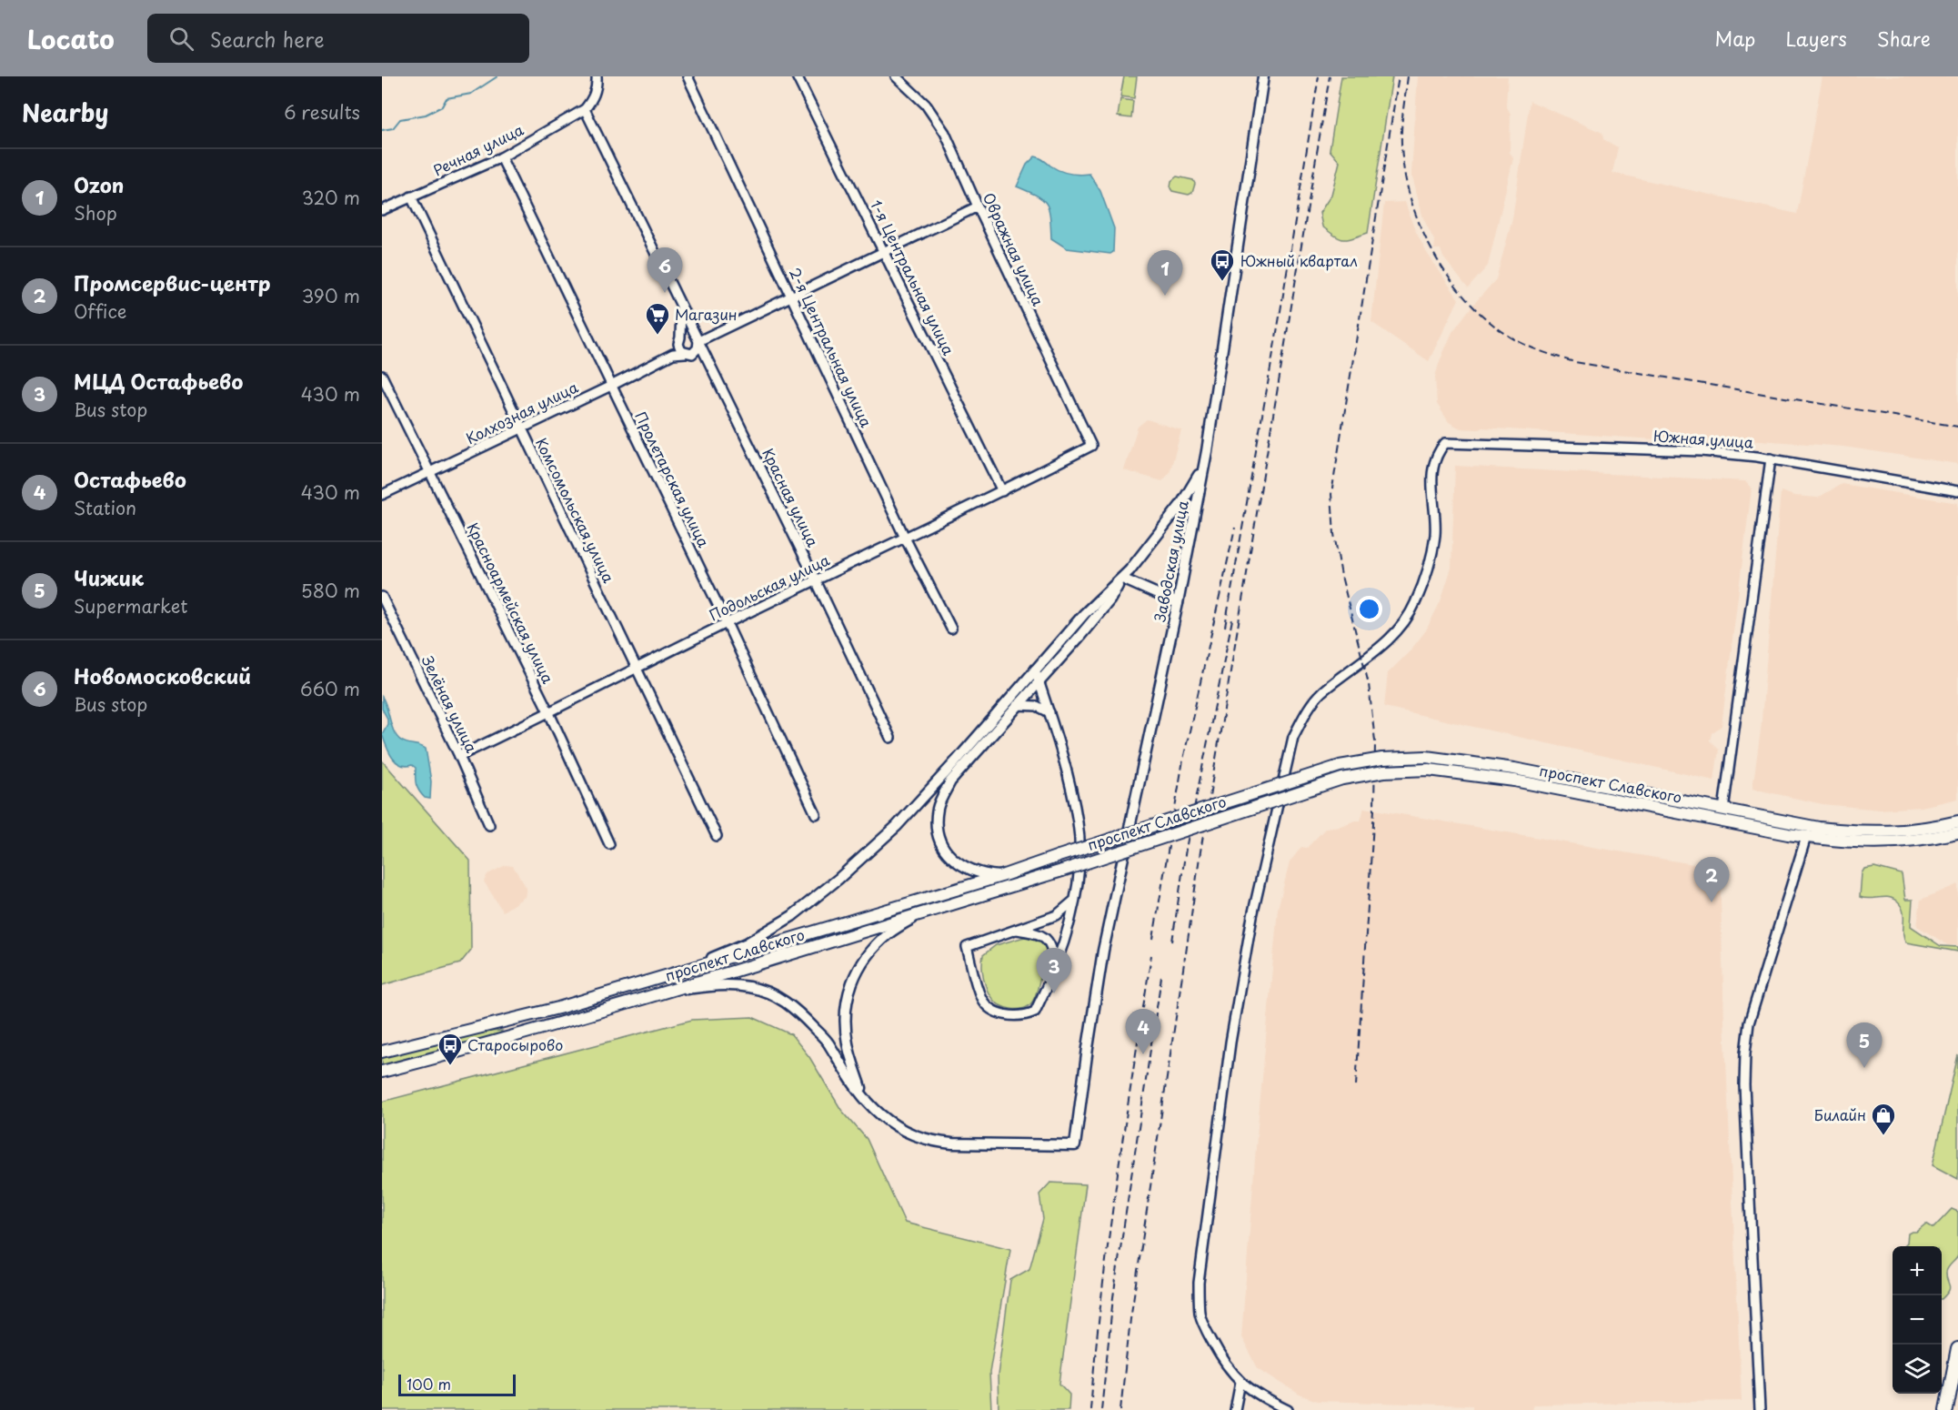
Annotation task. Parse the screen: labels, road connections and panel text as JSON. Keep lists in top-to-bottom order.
{
  "streets": {
    "main road": ["проспект Славского"],
    "street": [
      "Речная улица",
      "Овражная улица",
      "1-я Центральная улица",
      "2-я Центральная улица",
      "Колхозная улица",
      "Южная улица",
      "Пролетарская улица",
      "Красная улица",
      "Комсомольская улица",
      "Заводская улица",
      "Подольская улица",
      "Красноармейская улица",
      "Зелёная улица"
    ]
  },
  "crossings": [
    ["Речная улица", "Пролетарская улица"],
    ["Речная улица", "Красная улица"],
    ["Речная улица", "Комсомольская улица"],
    ["Овражная улица", "Подольская улица"],
    ["1-я Центральная улица", "Подольская улица"],
    ["2-я Центральная улица", "Подольская улица"],
    ["Колхозная улица", "Пролетарская улица"],
    ["Колхозная улица", "Красная улица"],
    ["Колхозная улица", "Комсомольская улица"],
    ["Колхозная улица", "Красноармейская улица"],
    ["Пролетарская улица", "Подольская улица"],
    ["Красная улица", "Подольская улица"],
    ["Комсомольская улица", "Подольская улица"],
    ["Подольская улица", "Красноармейская улица"],
    ["Подольская улица", "Зелёная улица"]
  ],
  "places": {
    "bus stop": ["Южный квартал", "Старосырово"],
    "supermarket": ["Магазин"],
    "shop": ["Билайн"]
  },
  "scale_bar": "100 m",
  "page": {
    "header": "Locato",
    "search": "Search here",
    "nav": ["Map", "Layers", "Share"],
    "heading": ["Nearby", "6 results"],
    "list": [
      {
        "mark": "1",
        "name": "Ozon",
        "note": "Shop",
        "value": "320 m"
      },
      {
        "mark": "2",
        "name": "Промсервис-центр",
        "note": "Office",
        "value": "390 m"
      },
      {
        "mark": "3",
        "name": "МЦД Остафьево",
        "note": "Bus stop",
        "value": "430 m"
      },
      {
        "mark": "4",
        "name": "Остафьево",
        "note": "Station",
        "value": "430 m"
      },
      {
        "mark": "5",
        "name": "Чижик",
        "note": "Supermarket",
        "value": "580 m"
      },
      {
        "mark": "6",
        "name": "Новомосковский",
        "note": "Bus stop",
        "value": "660 m"
      }
    ],
    "pins": [
      "6",
      "1",
      "2",
      "3",
      "4",
      "5"
    ],
    "map_buttons": ["+", "−"],
    "scale": "100 m"
  }
}
